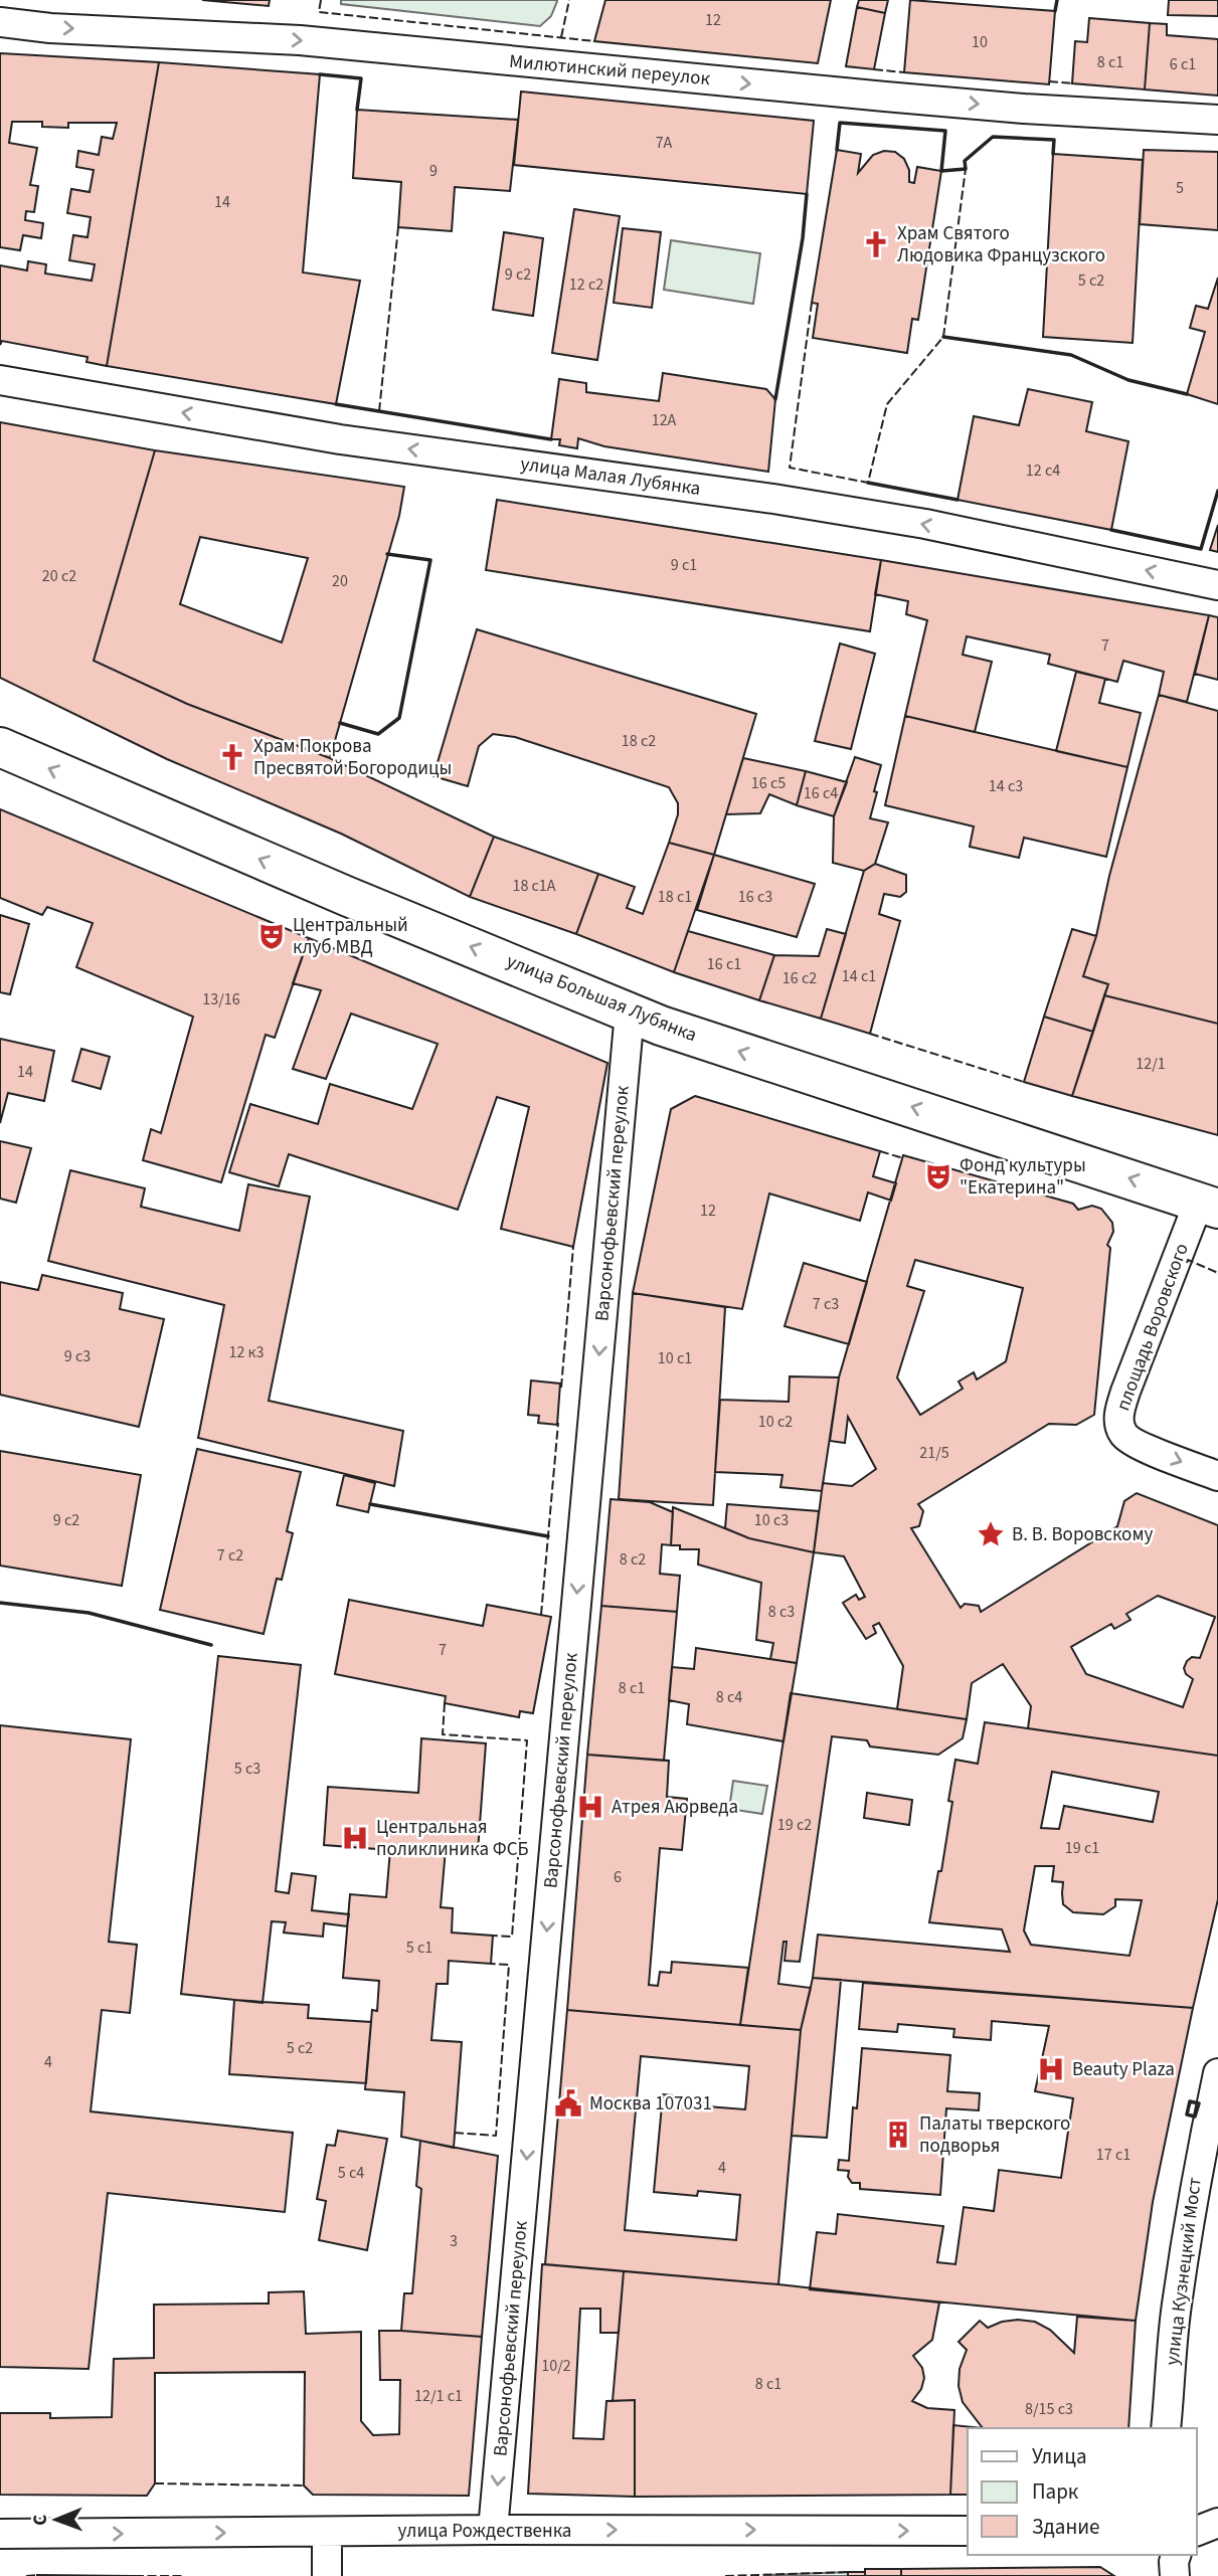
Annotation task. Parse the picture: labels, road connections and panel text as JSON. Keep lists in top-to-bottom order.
{
  "streets": {
    "main road": ["улица Большая Лубянка"],
    "street": [
      "Милютинский переулок",
      "улица Малая Лубянка",
      "Варсонофьевский переулок",
      "площадь Воровского",
      "улица Кузнецкий Мост",
      "улица Рождественка"
    ]
  },
  "crossings": [
    ["улица Большая Лубянка", "Варсонофьевский переулок"],
    ["улица Большая Лубянка", "площадь Воровского"],
    ["Варсонофьевский переулок", "улица Рождественка"]
  ],
  "one_way": [
    "Милютинский переулок",
    "улица Малая Лубянка",
    "улица Большая Лубянка",
    "Варсонофьевский переулок",
    "улица Рождественка"
  ],
  "places": {
    "church": ["Храм Святого Людовика Французского", "Храм Покрова Пресвятой Богородицы"],
    "theatre": ["Центральный клуб МВД", "Фонд культуры \"Екатерина\""],
    "place": ["В. В. Воровскому"],
    "hospital": ["Атрея Аюрведа", "Центральная поликлиника ФСБ", "Beauty Plaza"],
    "public building": ["Москва 107031"],
    "building": ["Палаты тверского подворья"]
  },
  "house_numbers": [
    "12",
    "10",
    "8 с1",
    "6 с1",
    "7А",
    "9",
    "5",
    "14",
    "9 с2",
    "5 с2",
    "12 с2",
    "12А",
    "12 с4",
    "9 с1",
    "20 с2",
    "20",
    "7",
    "18 с2",
    "16 с5",
    "14 с3",
    "16 с4",
    "18 с1А",
    "18 с1",
    "16 с3",
    "16 с1",
    "14 с1",
    "16 с2",
    "13/16",
    "12/1",
    "14",
    "12",
    "7 с3",
    "12 к3",
    "9 с3",
    "10 с1",
    "10 с2",
    "21/5",
    "9 с2",
    "10 с3",
    "7 с2",
    "8 с2",
    "8 с3",
    "7",
    "8 с1",
    "8 с4",
    "5 с3",
    "19 с2",
    "19 с1",
    "6",
    "5 с1",
    "5 с2",
    "4",
    "17 с1",
    "4",
    "5 с4",
    "3",
    "10/2",
    "8 с1",
    "12/1 с1",
    "8/15 с3"
  ],
  "legend": ["Улица", "Парк", "Здание"],
  "north": "left"
}
